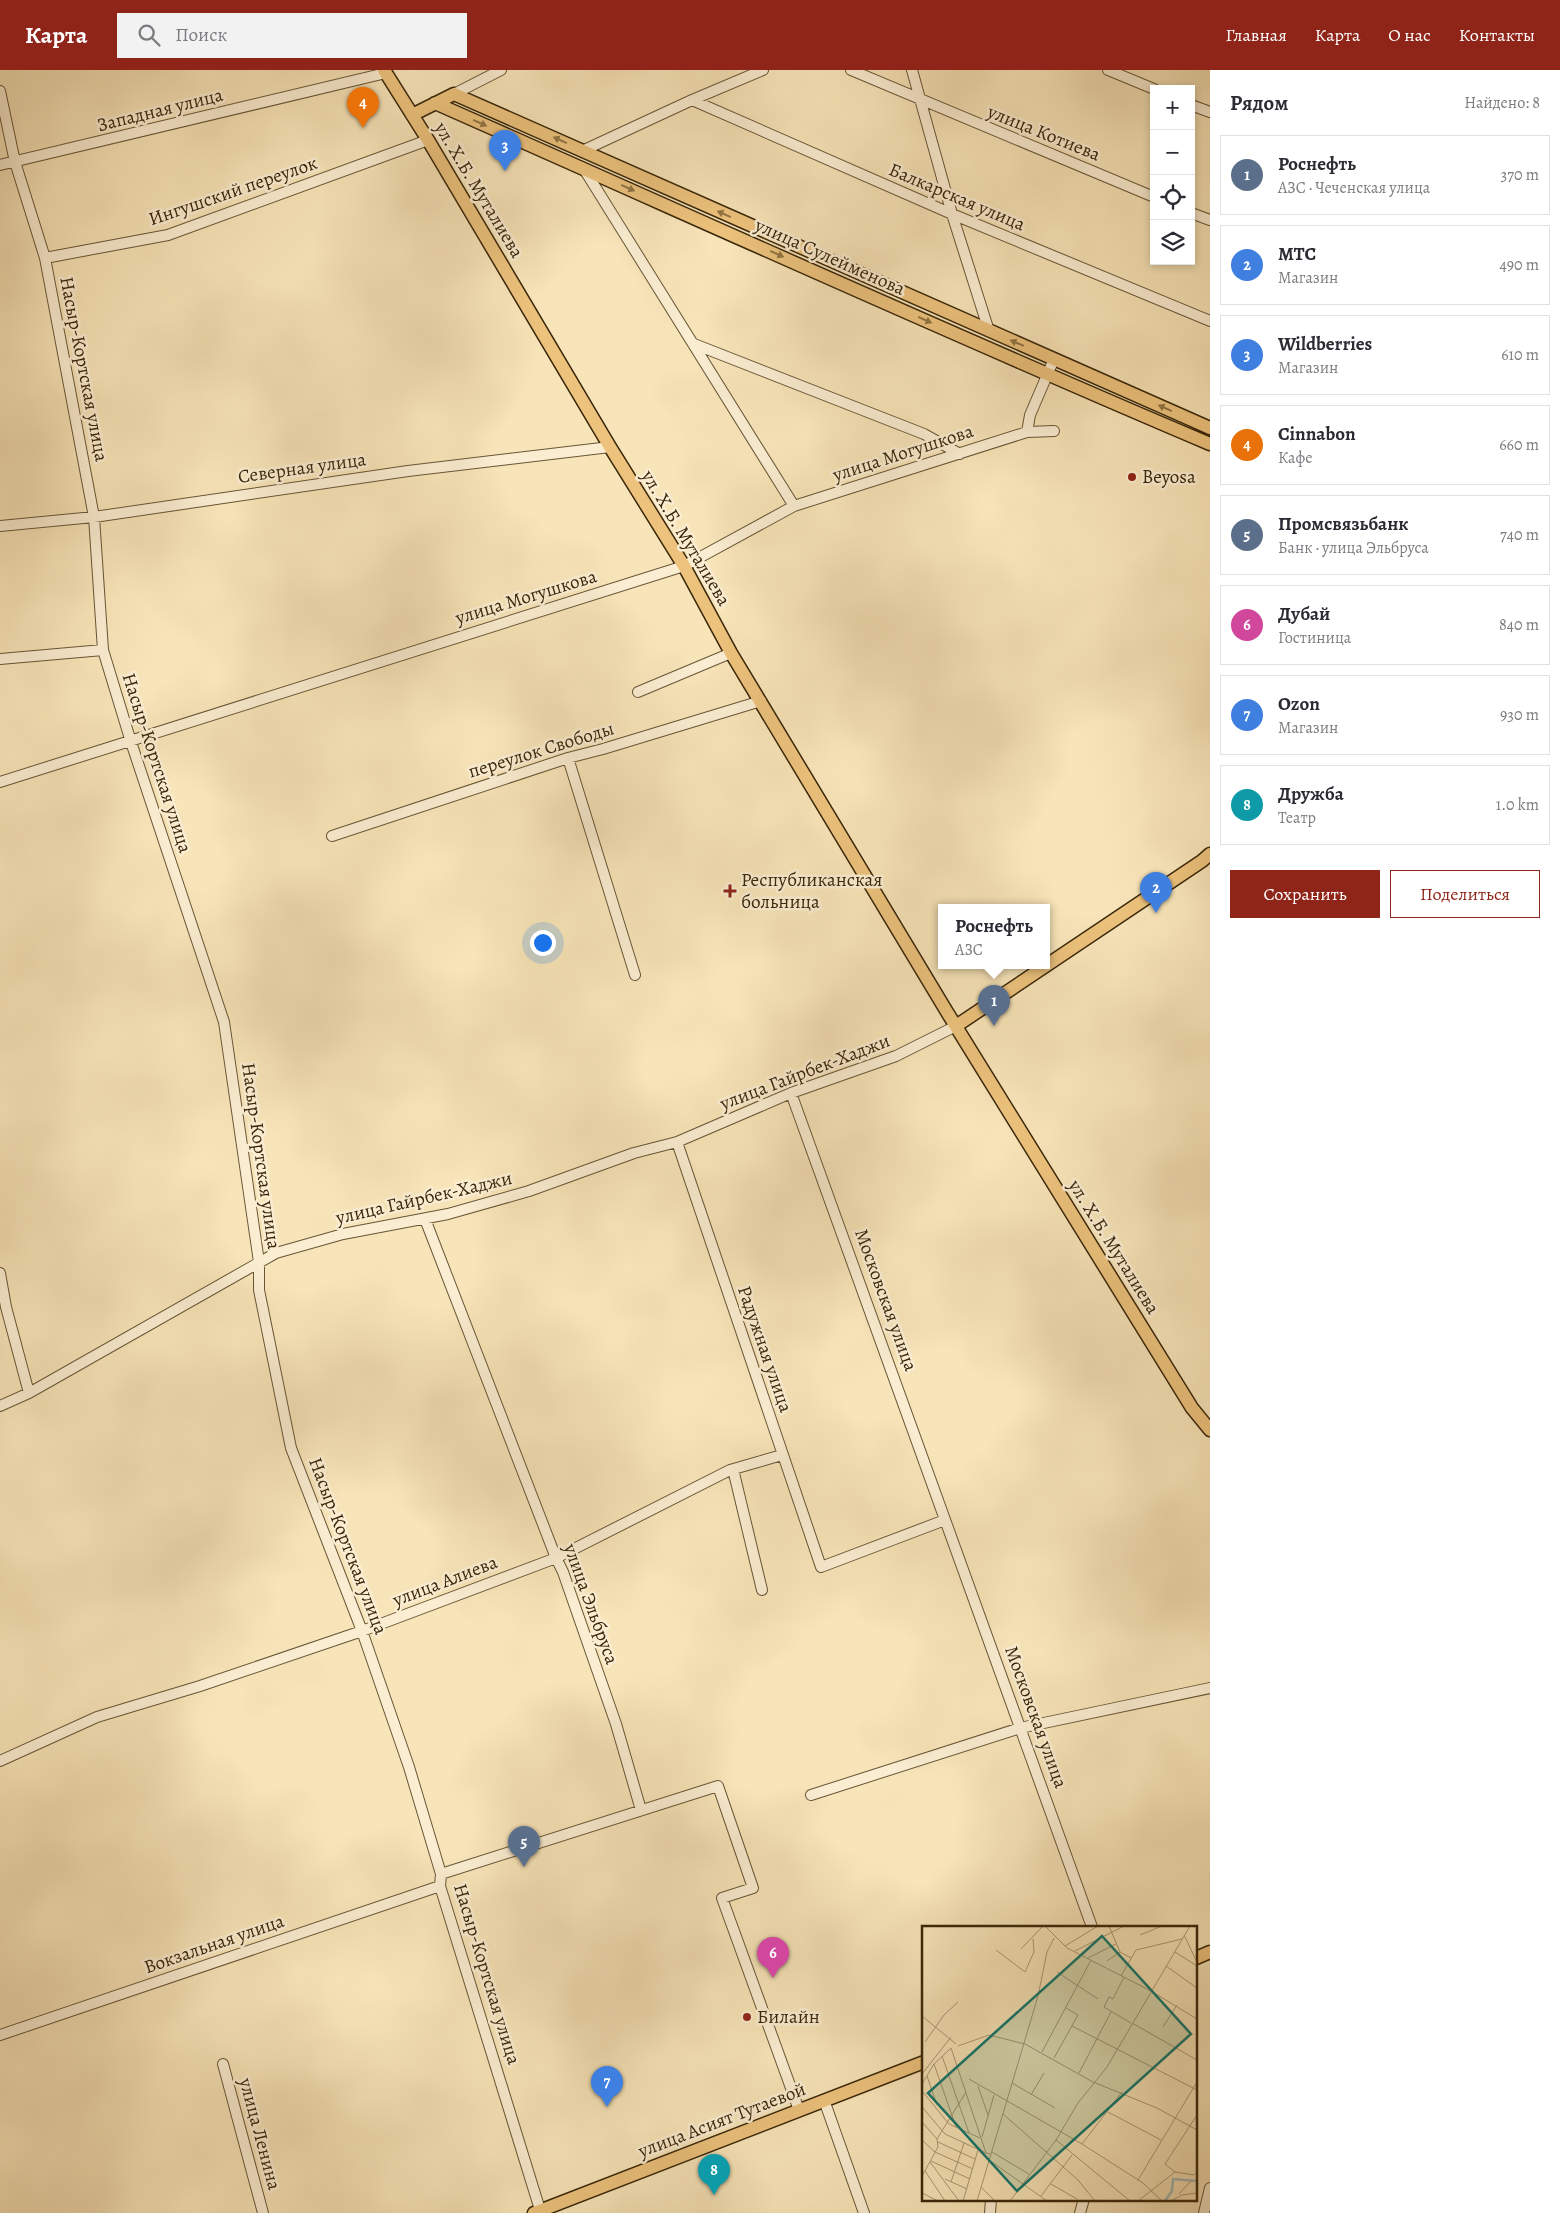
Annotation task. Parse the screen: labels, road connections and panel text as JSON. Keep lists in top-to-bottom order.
{
  "streets": {
    "main road": ["ул. Х.Б. Муталиева", "улица Сулейменова", "улица Асият Тутаевой"],
    "street": [
      "Западная улица",
      "улица Котиева",
      "Ингушский переулок",
      "Балкарская улица",
      "Насыр-Кортская улица",
      "улица Могушкова",
      "Северная улица",
      "переулок Свободы",
      "улица Гайрбек-Хаджи",
      "Московская улица",
      "Радужная улица",
      "улица Алиева",
      "улица Эльбруса",
      "Вокзальная улица",
      "улица Ленина"
    ]
  },
  "crossings": [
    ["Западная улица", "ул. Х.Б. Муталиева"],
    ["Западная улица", "Насыр-Кортская улица"],
    ["ул. Х.Б. Муталиева", "Ингушский переулок"],
    ["ул. Х.Б. Муталиева", "улица Могушкова"],
    ["ул. Х.Б. Муталиева", "Северная улица"],
    ["ул. Х.Б. Муталиева", "переулок Свободы"],
    ["ул. Х.Б. Муталиева", "улица Гайрбек-Хаджи"],
    ["Ингушский переулок", "Насыр-Кортская улица"],
    ["Насыр-Кортская улица", "улица Могушкова"],
    ["Насыр-Кортская улица", "Северная улица"],
    ["Насыр-Кортская улица", "улица Гайрбек-Хаджи"],
    ["Насыр-Кортская улица", "улица Алиева"],
    ["Насыр-Кортская улица", "Вокзальная улица"],
    ["Насыр-Кортская улица", "улица Асият Тутаевой"],
    ["улица Гайрбек-Хаджи", "Московская улица"],
    ["улица Гайрбек-Хаджи", "Радужная улица"],
    ["улица Гайрбек-Хаджи", "улица Эльбруса"],
    ["Московская улица", "Радужная улица"],
    ["Радужная улица", "улица Алиева"],
    ["улица Алиева", "улица Эльбруса"]
  ],
  "places": {
    "other": ["Beyosa", "Билайн"],
    "health": ["Республиканская больница"]
  },
  "page": {
    "header": "Карта",
    "search": "Поиск",
    "nav": [
      "Главная",
      "Карта",
      "О нас",
      "Контакты"
    ],
    "heading": ["Рядом", "Найдено: 8"],
    "map_buttons": ["+", "−"],
    "pins": [
      "4",
      "3",
      "2",
      "1",
      "5",
      "6",
      "7",
      "8"
    ],
    "list": [
      {
        "mark": "1",
        "name": "Роснефть",
        "note": "АЗС · Чеченская улица",
        "value": "370 m"
      },
      {
        "mark": "2",
        "name": "МТС",
        "note": "Магазин",
        "value": "490 m"
      },
      {
        "mark": "3",
        "name": "Wildberries",
        "note": "Магазин",
        "value": "610 m"
      },
      {
        "mark": "4",
        "name": "Cinnabon",
        "note": "Кафе",
        "value": "660 m"
      },
      {
        "mark": "5",
        "name": "Промсвязьбанк",
        "note": "Банк · улица Эльбруса",
        "value": "740 m"
      },
      {
        "mark": "6",
        "name": "Дубай",
        "note": "Гостиница",
        "value": "840 m"
      },
      {
        "mark": "7",
        "name": "Ozon",
        "note": "Магазин",
        "value": "930 m"
      },
      {
        "mark": "8",
        "name": "Дружба",
        "note": "Театр",
        "value": "1.0 km"
      }
    ],
    "buttons": ["Сохранить", "Поделиться"],
    "popup": ["Роснефть", "АЗС"]
  }
}
